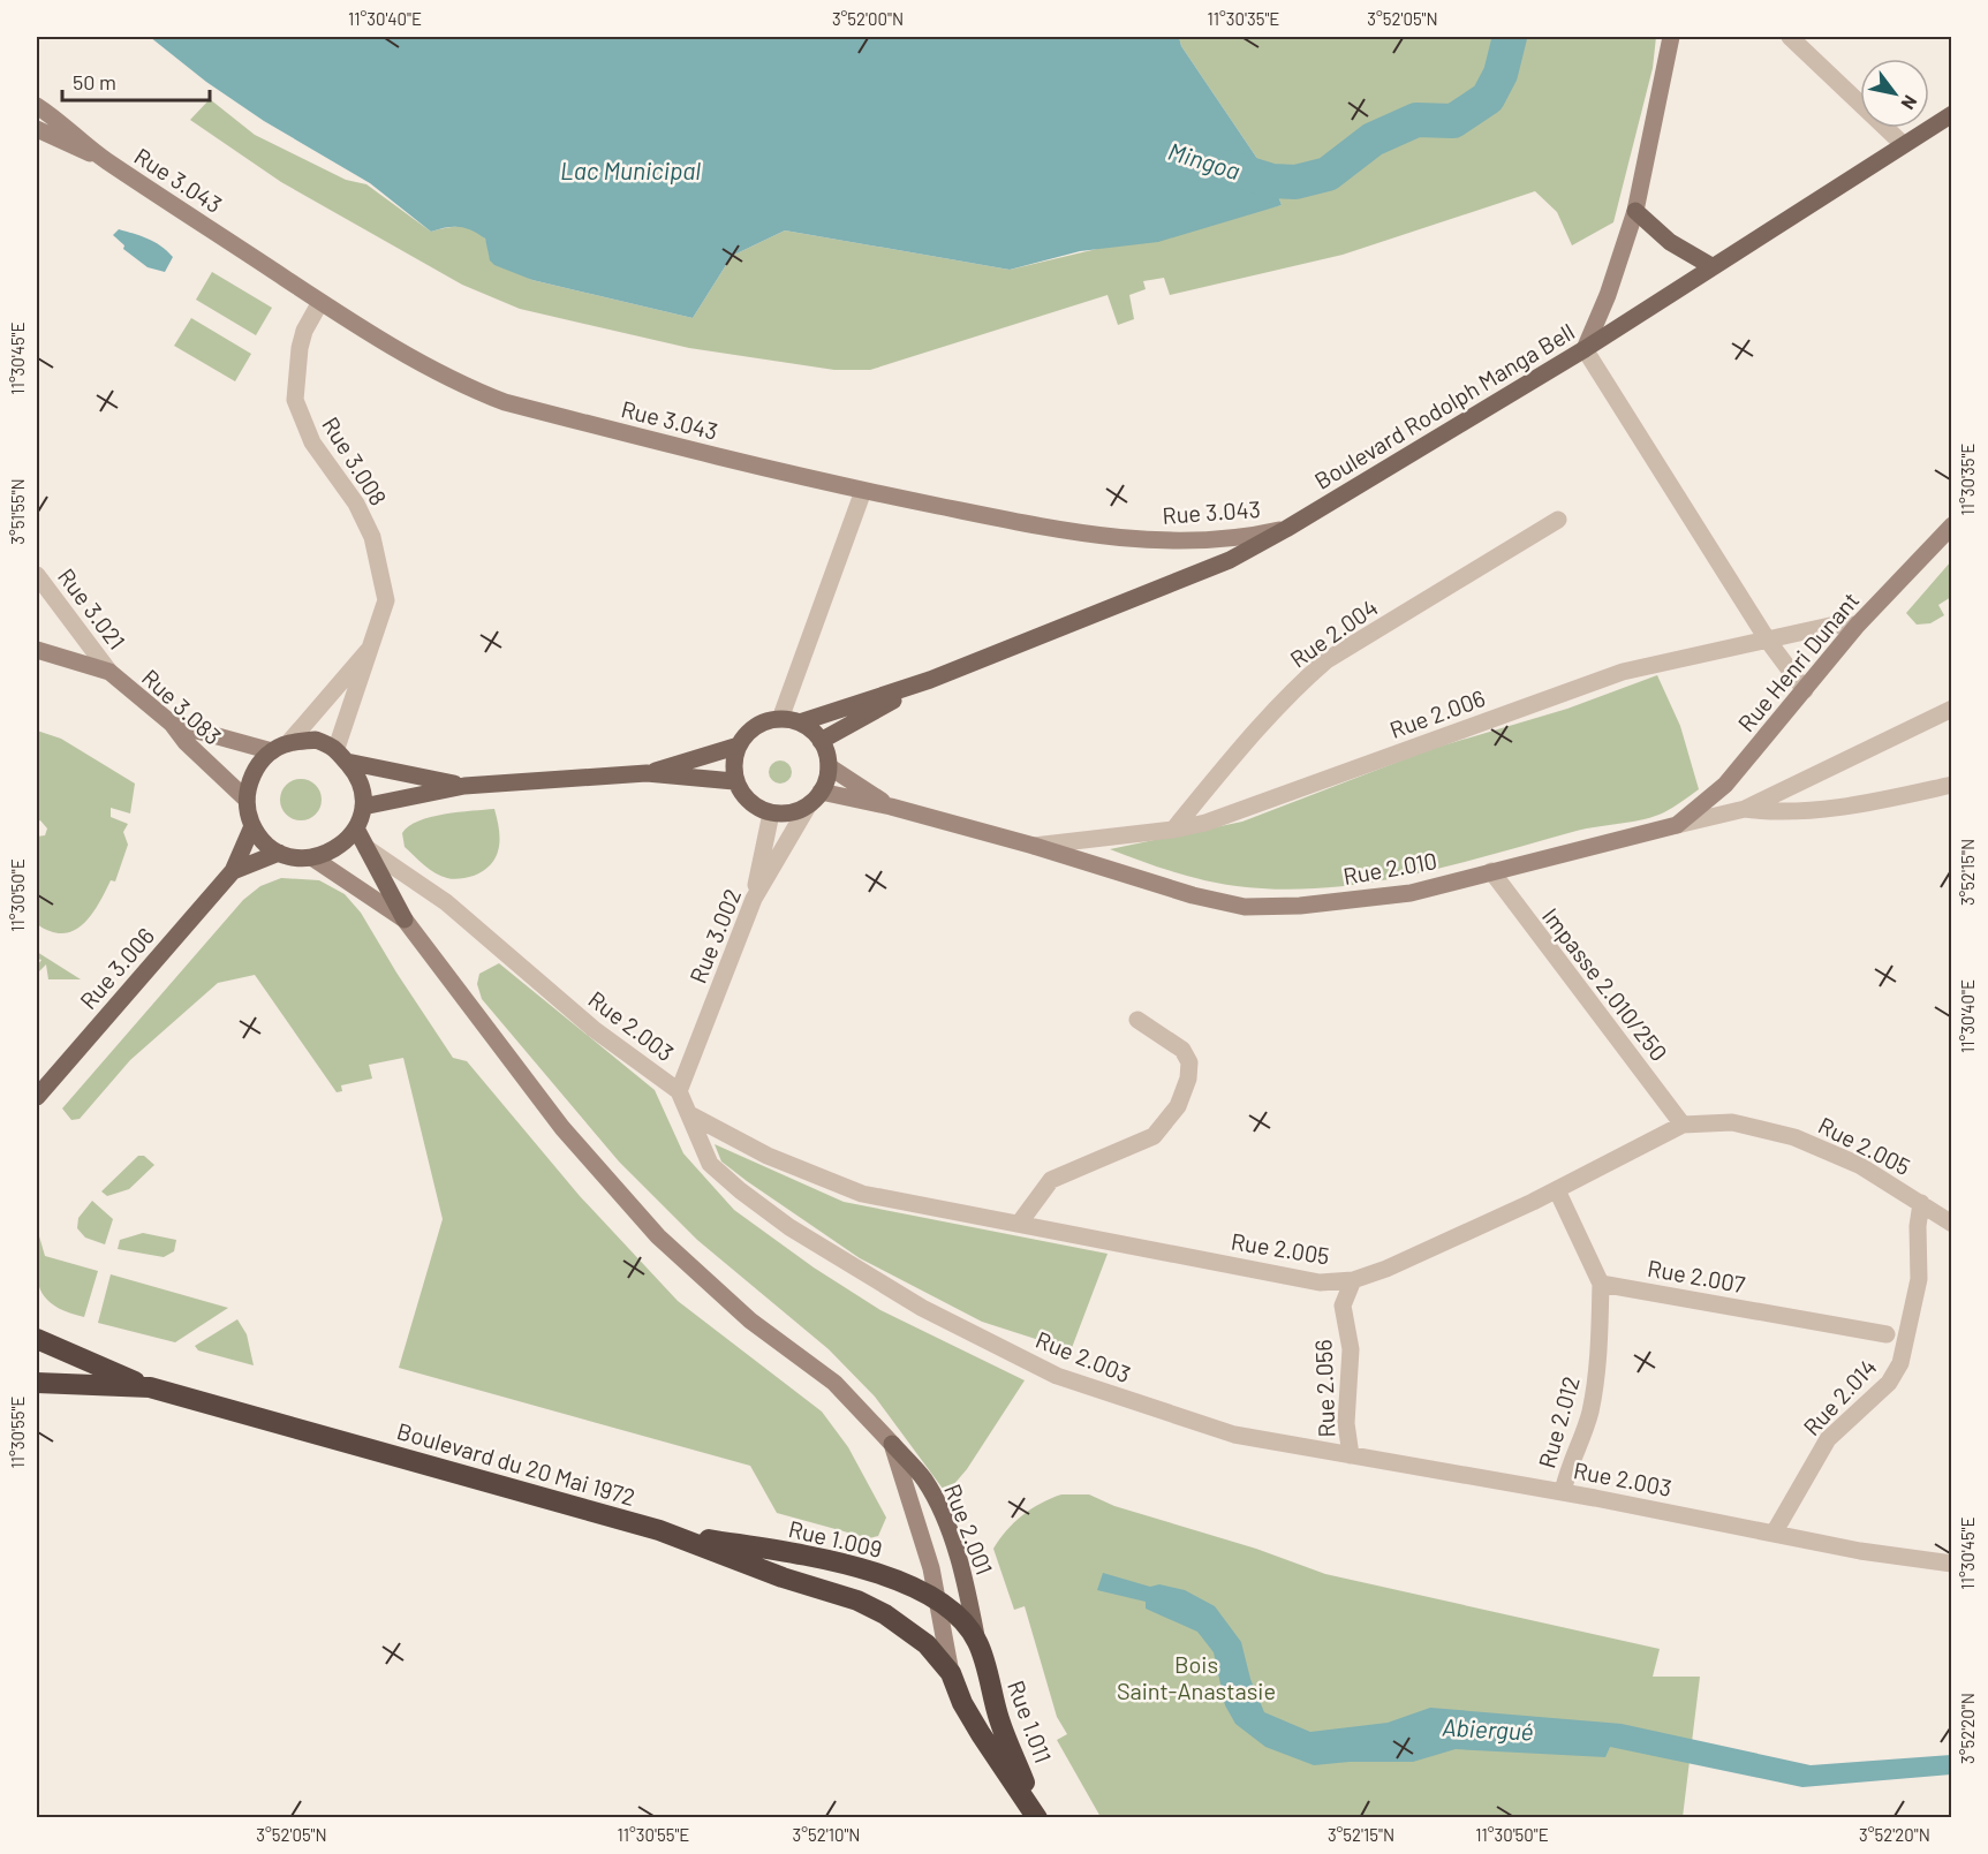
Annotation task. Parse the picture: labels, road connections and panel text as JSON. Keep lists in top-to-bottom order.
{
  "streets": {
    "highway": ["Boulevard du 20 Mai 1972", "Rue 1.009", "Rue 1.011"],
    "main road": [
      "Rue 3.043",
      "Boulevard Rodolph Manga Bell",
      "Rue Henri Dunant",
      "Rue 3.083",
      "Rue 2.010",
      "Rue 3.006",
      "Rue 2.001"
    ],
    "street": [
      "Rue 3.008",
      "Rue 3.021",
      "Rue 2.004",
      "Rue 2.006",
      "Rue 3.002",
      "Impasse 2.010/250",
      "Rue 2.003",
      "Rue 2.005",
      "Rue 2.007",
      "Rue 2.056",
      "Rue 2.014",
      "Rue 2.012"
    ]
  },
  "crossings": [
    ["Rue 3.043", "Boulevard Rodolph Manga Bell"],
    ["Rue 3.043", "Rue 3.008"],
    ["Rue 3.008", "Rue 3.083"],
    ["Rue 3.021", "Rue 3.083"],
    ["Rue 2.004", "Rue 2.006"],
    ["Rue Henri Dunant", "Rue 2.006"],
    ["Rue Henri Dunant", "Rue 2.010"],
    ["Rue 2.006", "Rue 2.010"],
    ["Rue 2.010", "Rue 3.002"],
    ["Rue 2.010", "Impasse 2.010/250"],
    ["Rue 3.002", "Rue 2.003"],
    ["Impasse 2.010/250", "Rue 2.005"],
    ["Rue 2.003", "Rue 2.005"],
    ["Rue 2.003", "Rue 2.056"],
    ["Rue 2.003", "Rue 2.014"],
    ["Rue 2.003", "Rue 2.012"],
    ["Rue 2.005", "Rue 2.056"],
    ["Rue 2.005", "Rue 2.014"],
    ["Rue 2.007", "Rue 2.012"],
    ["Boulevard du 20 Mai 1972", "Rue 1.009"],
    ["Boulevard du 20 Mai 1972", "Rue 1.011"],
    ["Rue 2.001", "Rue 1.009"],
    ["Rue 2.001", "Rue 1.011"],
    ["Rue 1.009", "Rue 1.011"]
  ],
  "water": ["Mingoa", "Lac Municipal", "Abiergué"],
  "parks": ["Bois Saint-Anastasie"],
  "scale_bar": "50 m",
  "north": "bottom right",
  "coordinates": [
    "11°30'40\"E",
    "3°52'00\"N",
    "11°30'35\"E",
    "3°52'05\"N",
    "11°30'45\"E",
    "3°51'55\"N",
    "3°52'15\"N",
    "11°30'50\"E",
    "11°30'55\"E",
    "3°52'20\"N",
    "3°52'10\"N"
  ]
}
